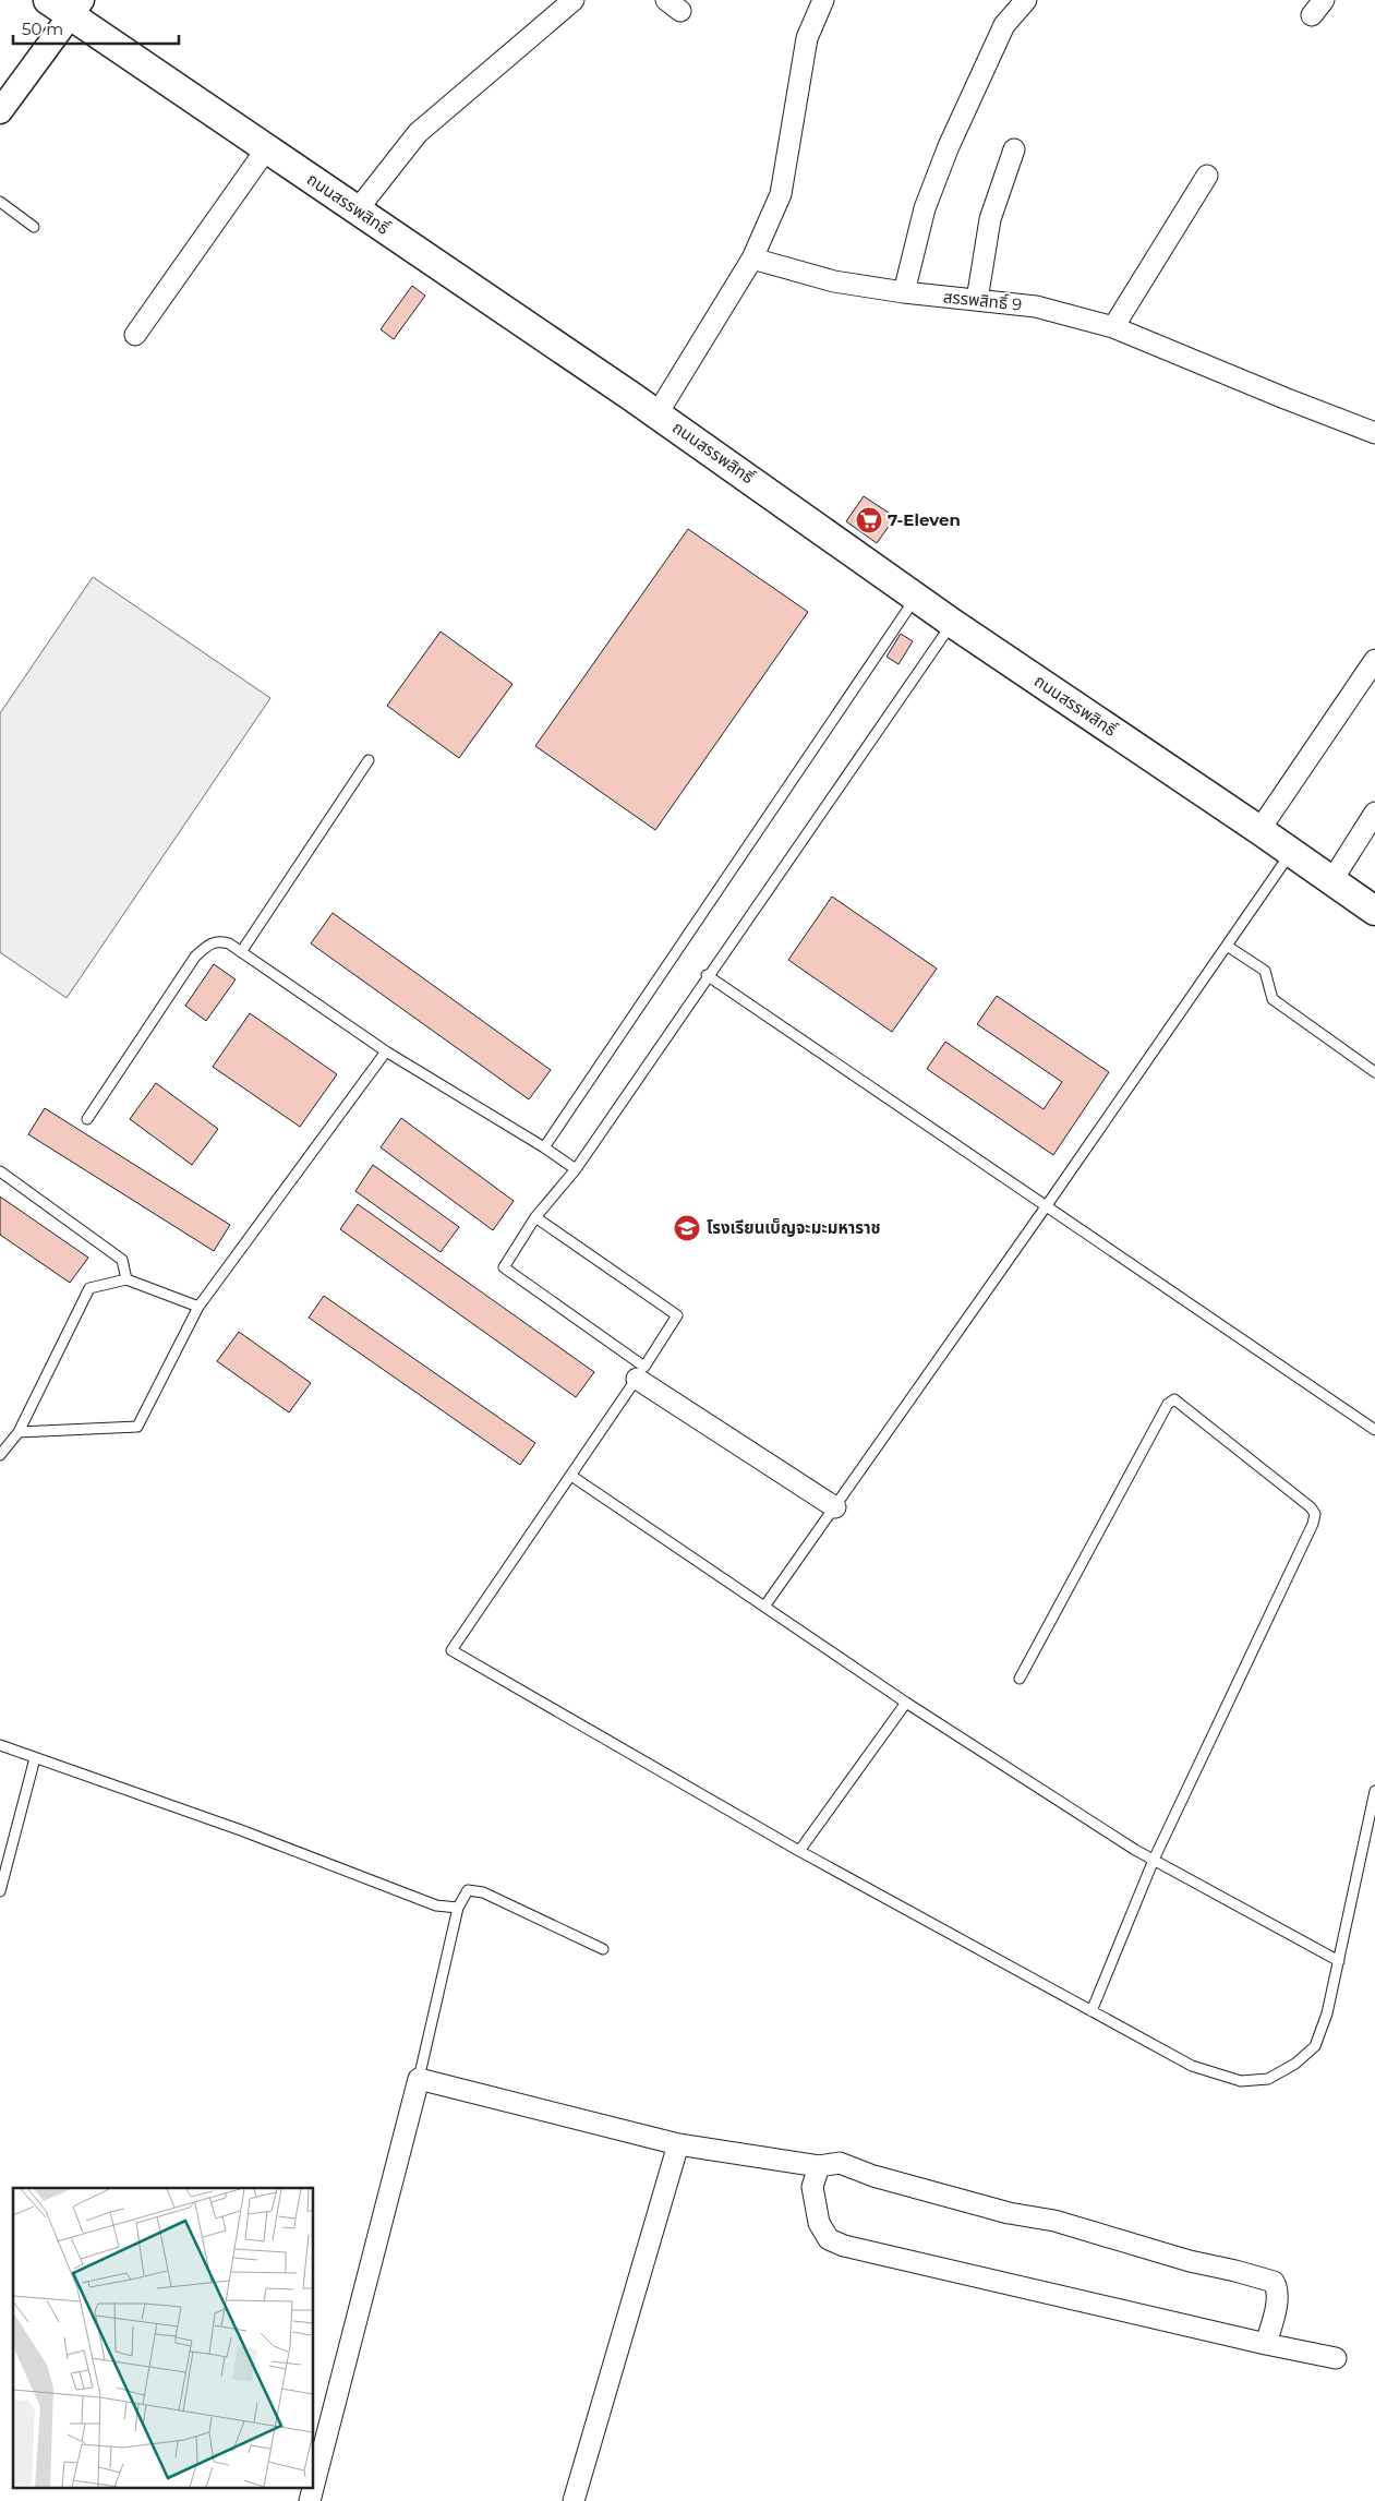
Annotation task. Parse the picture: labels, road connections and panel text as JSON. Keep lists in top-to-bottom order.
{
  "streets": {
    "main road": ["ถนนสรรพสิทธิ์"],
    "street": ["สรรพสิทธิ์ 9"]
  },
  "places": {
    "supermarket": ["7-Eleven"],
    "school or university": ["โรงเรียนเบ็ญจะมะมหาราช"]
  },
  "scale_bar": "50 m"
}
